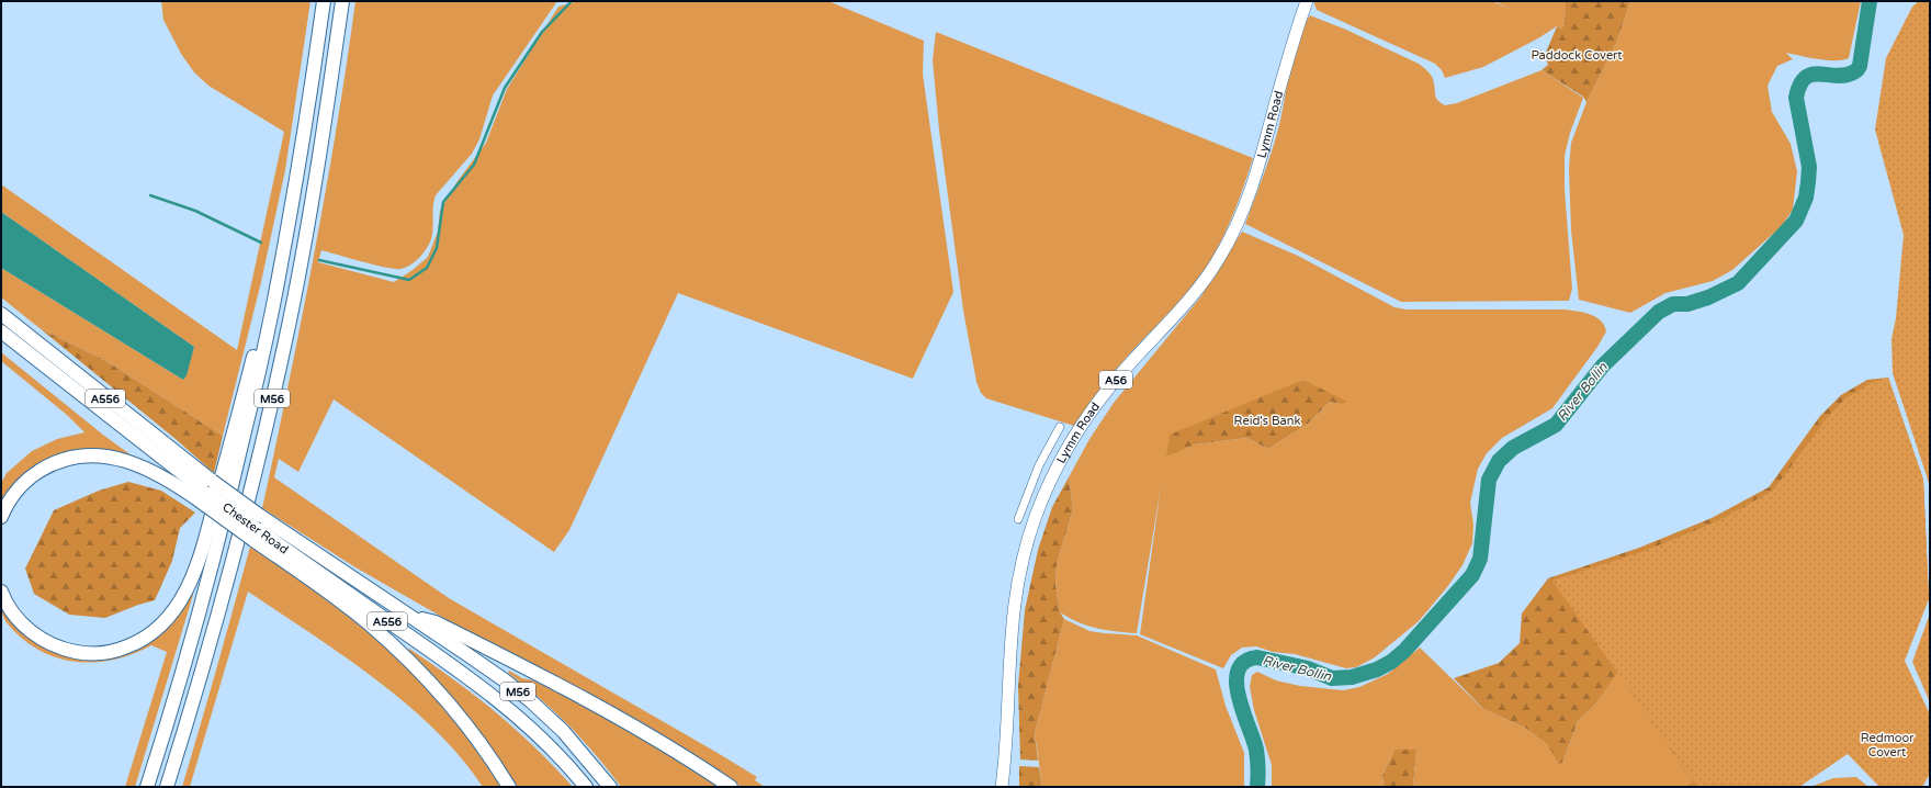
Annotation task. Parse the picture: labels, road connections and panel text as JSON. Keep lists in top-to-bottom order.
{
  "streets": {
    "highway": ["A556", "M56", "Chester Road"],
    "main road": ["Lymm Road", "A56"]
  },
  "crossings": [
    ["A556", "Chester Road"],
    ["M56", "Chester Road"]
  ],
  "water": ["River Bollin"],
  "parks": ["Paddock Covert", "Reid's Bank", "Redmoor Covert"]
}
